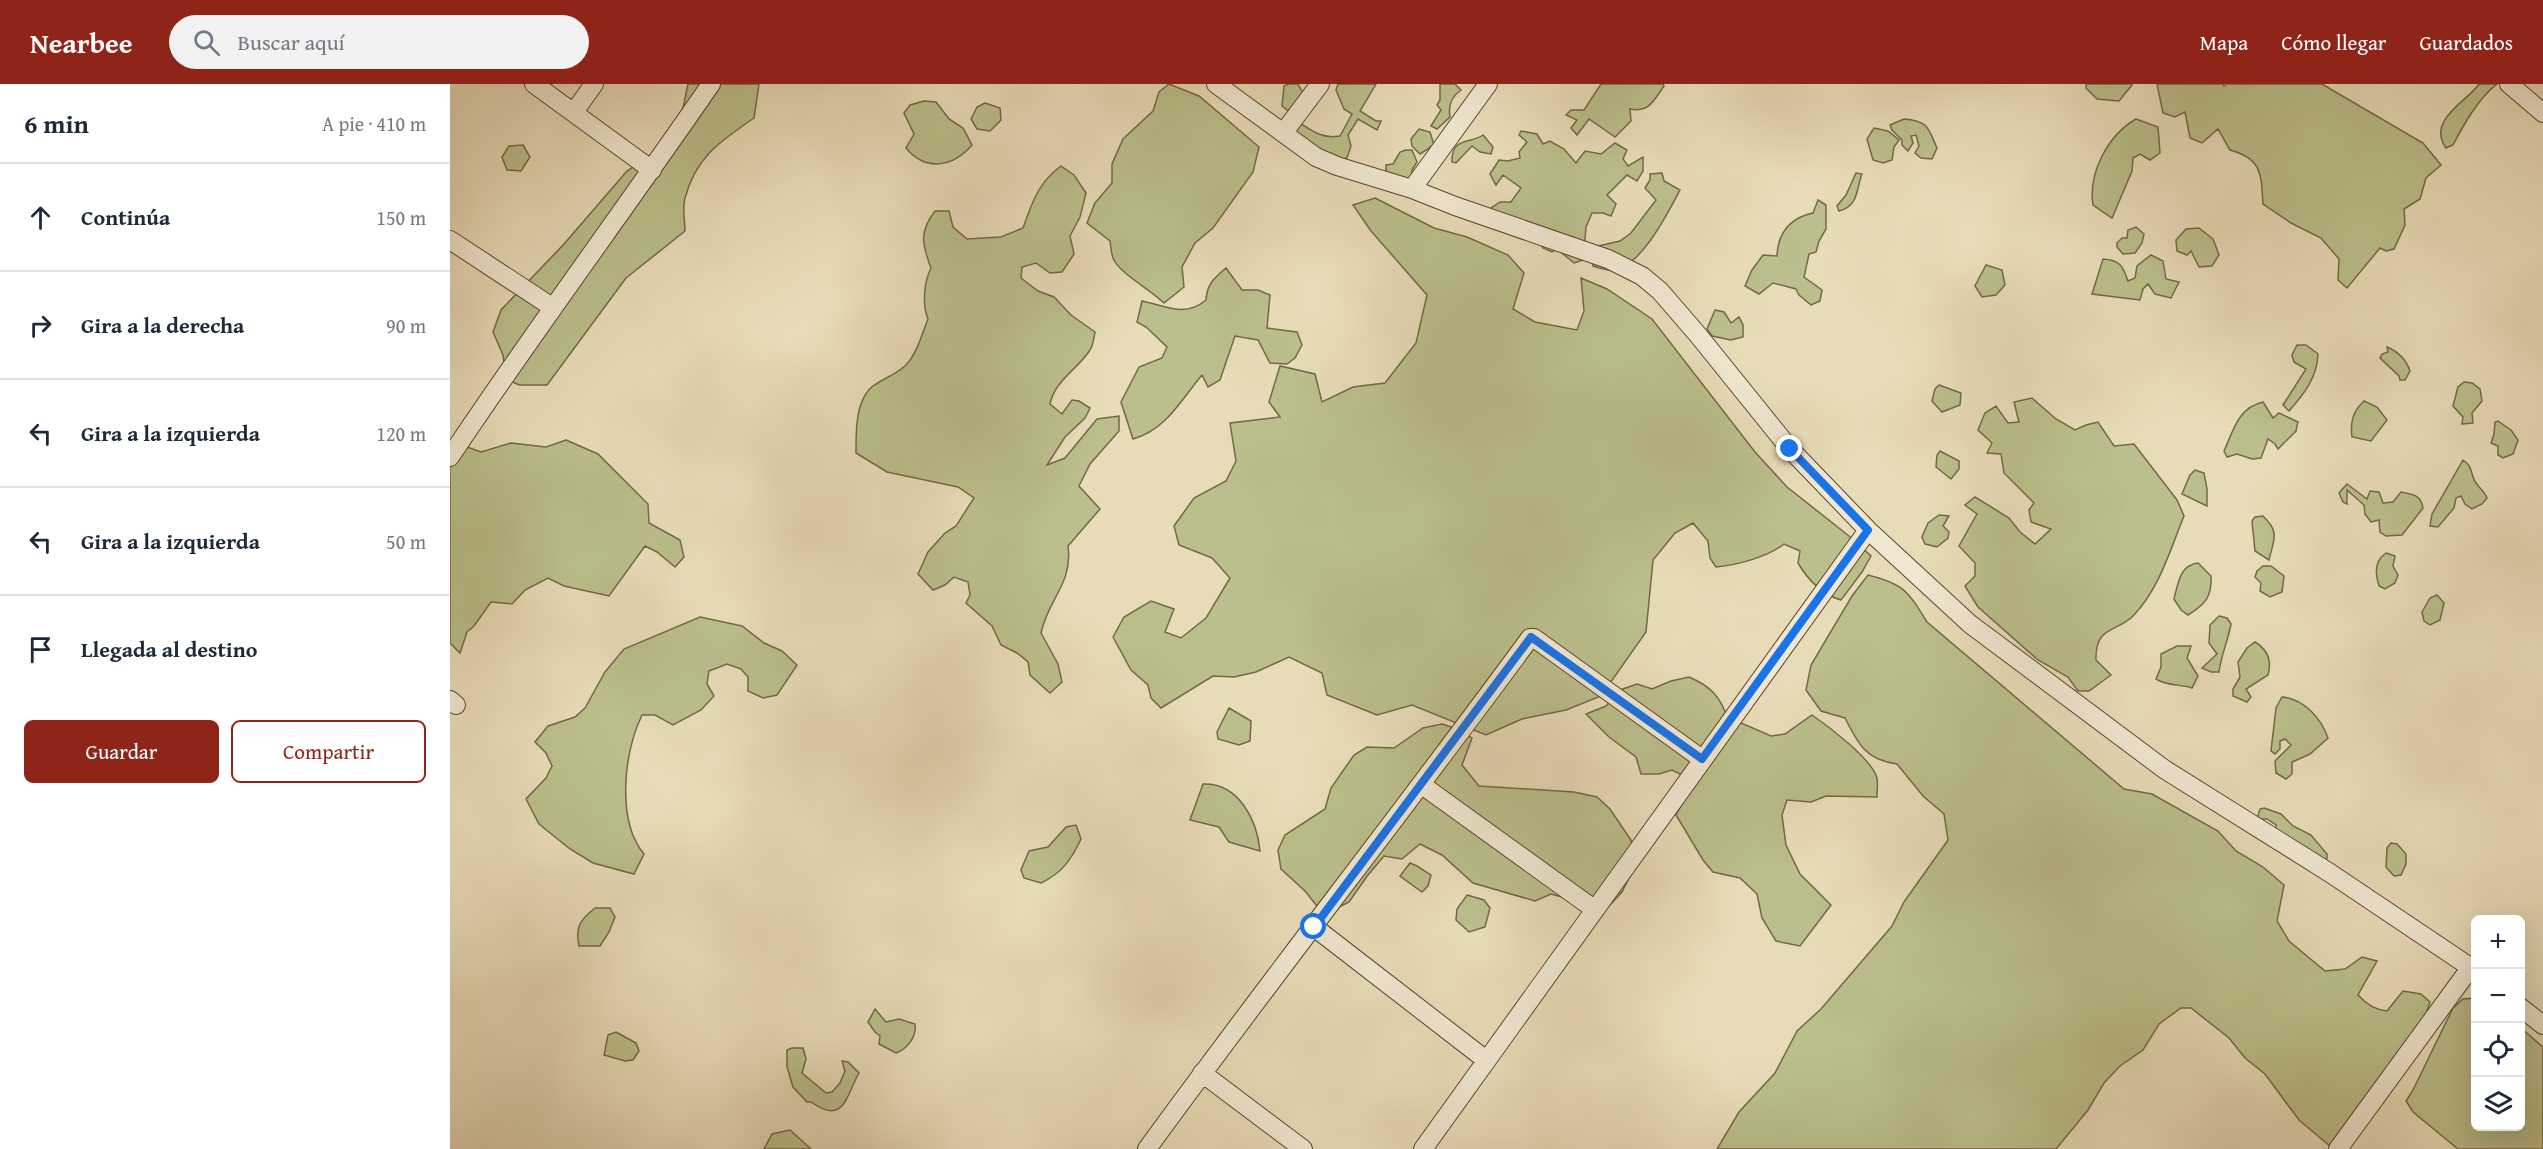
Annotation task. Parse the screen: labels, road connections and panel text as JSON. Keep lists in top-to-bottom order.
{
  "page": {
    "header": "Nearbee",
    "search": "Buscar aquí",
    "nav": ["Mapa", "Cómo llegar", "Guardados"],
    "heading": ["6 min", "A pie · 410 m"],
    "list": [
      ["Continúa", "150 m"],
      ["Gira a la derecha", "90 m"],
      ["Gira a la izquierda", "120 m"],
      ["Gira a la izquierda", "50 m"],
      "Llegada al destino"
    ],
    "buttons": ["Guardar", "Compartir"],
    "map_buttons": ["+", "−"]
  }
}
